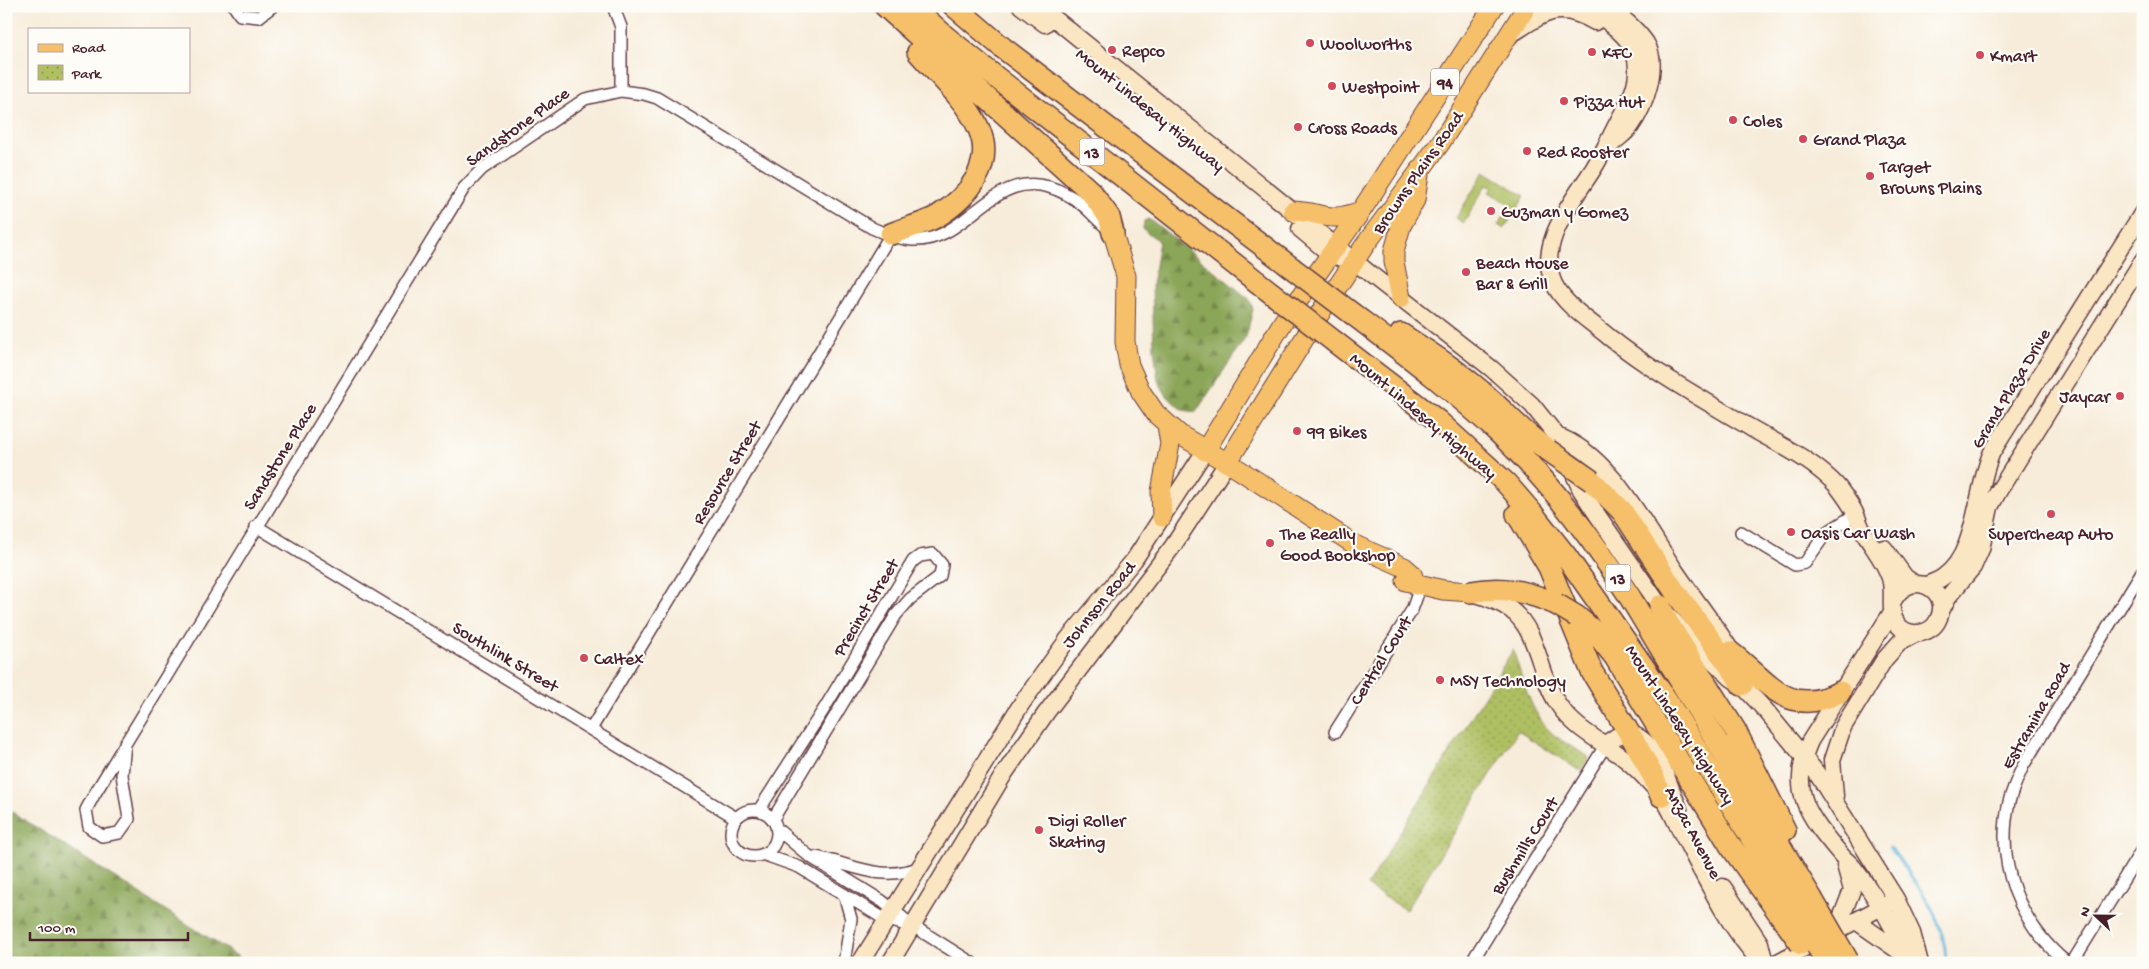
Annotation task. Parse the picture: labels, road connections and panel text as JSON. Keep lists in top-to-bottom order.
{
  "streets": {
    "highway": ["Mount Lindesay Highway", "13"],
    "main road": [
      "94",
      "Browns Plains Road",
      "Grand Plaza Drive",
      "Johnson Road",
      "Anzac Avenue"
    ],
    "street": [
      "Sandstone Place",
      "Resource Street",
      "Precinct Street",
      "Southlink Street",
      "Central Court",
      "Estramina Road",
      "Bushmills Court"
    ]
  },
  "crossings": [
    ["Mount Lindesay Highway", "Browns Plains Road"],
    ["Mount Lindesay Highway", "Johnson Road"],
    ["Sandstone Place", "Resource Street"],
    ["Sandstone Place", "Southlink Street"],
    ["Browns Plains Road", "Johnson Road"],
    ["Resource Street", "Southlink Street"],
    ["Precinct Street", "Southlink Street"],
    ["Central Court", "Anzac Avenue"],
    ["Anzac Avenue", "Bushmills Court"]
  ],
  "places": [
    "Woolworths",
    "Repco",
    "KFC",
    "Kmart",
    "Westpoint",
    "Pizza Hut",
    "Coles",
    "Cross Roads",
    "Grand Plaza",
    "Red Rooster",
    "Target Browns Plains",
    "Guzman y Gomez",
    "Beach House Bar & Grill",
    "Jaycar",
    "99 Bikes",
    "Supercheap Auto",
    "Oasis Car Wash",
    "The Really Good Bookshop",
    "Caltex",
    "MSY Technology",
    "Digi Roller Skating"
  ],
  "legend": ["Road", "Park"],
  "scale_bar": "100 m",
  "north": "left"
}
